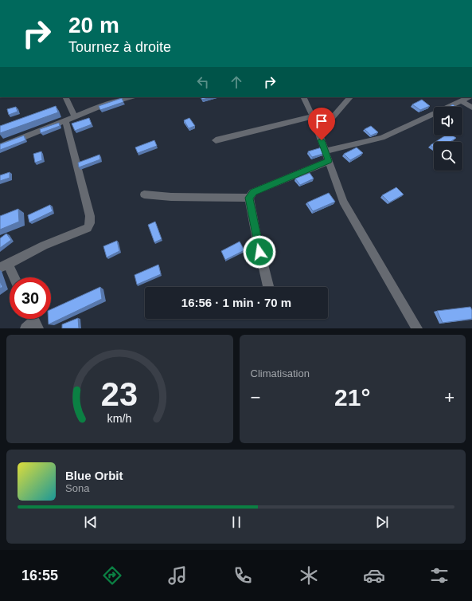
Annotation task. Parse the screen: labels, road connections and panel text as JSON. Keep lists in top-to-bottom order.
{
  "page": {
    "turn": ["20 m", "Tournez à droite"],
    "limit": "30",
    "trip": "16:56 · 1 min · 70 m",
    "tile": "Climatisation",
    "heat": ["−", "21°", "+"],
    "song": ["Blue Orbit", "Sona"],
    "tabs": "16:55",
    "gauge": ["23", "km/h"]
  }
}
